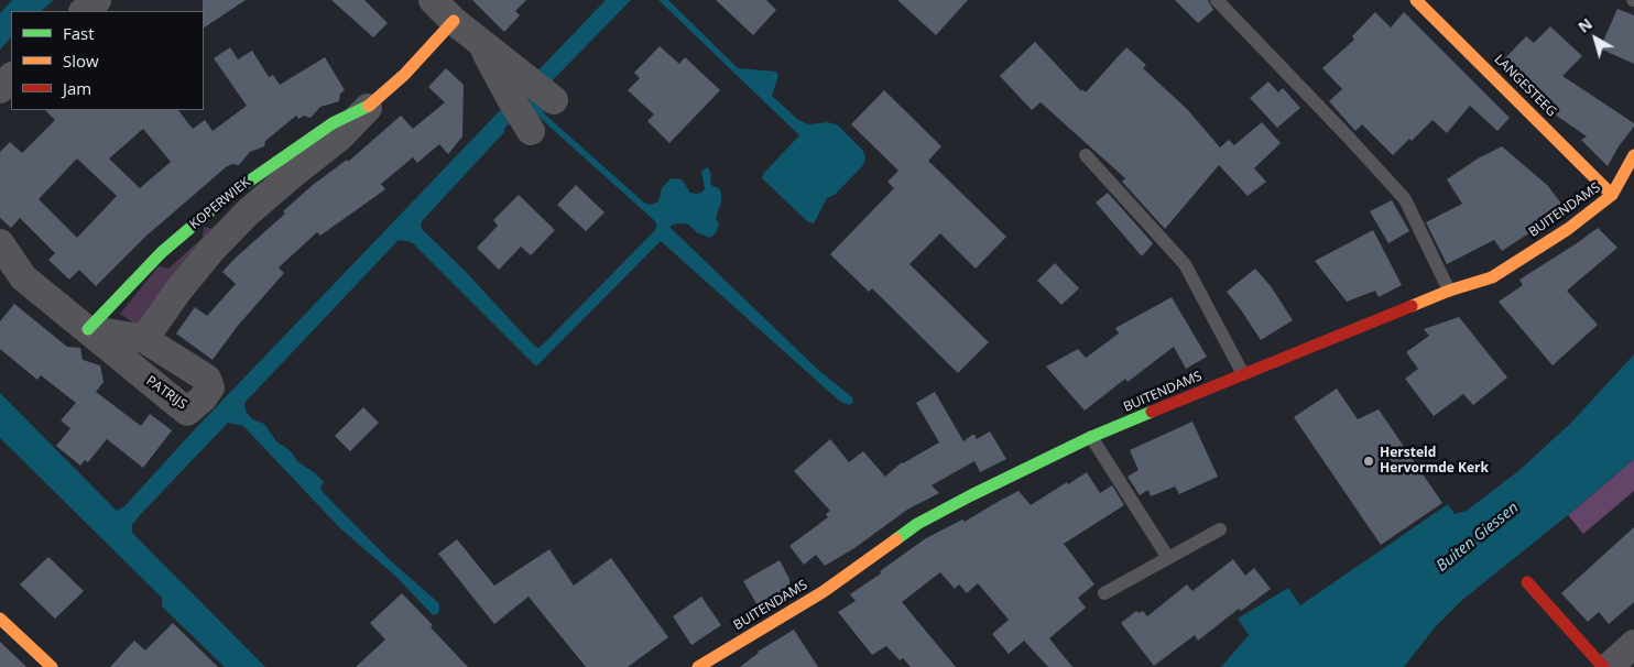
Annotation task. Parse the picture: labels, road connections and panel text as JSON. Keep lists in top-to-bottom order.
{
  "streets": {
    "street": [
      "LANGESTEEG",
      "KOPERWIEK",
      "BUITENDAMS",
      "PATRIJS"
    ]
  },
  "crossings": [
    ["LANGESTEEG", "BUITENDAMS"],
    ["KOPERWIEK", "PATRIJS"]
  ],
  "water": ["Buiten Giessen"],
  "places": ["Hersteld Hervormde Kerk"],
  "legend": ["Fast", "Slow", "Jam"],
  "north": "top left"
}
